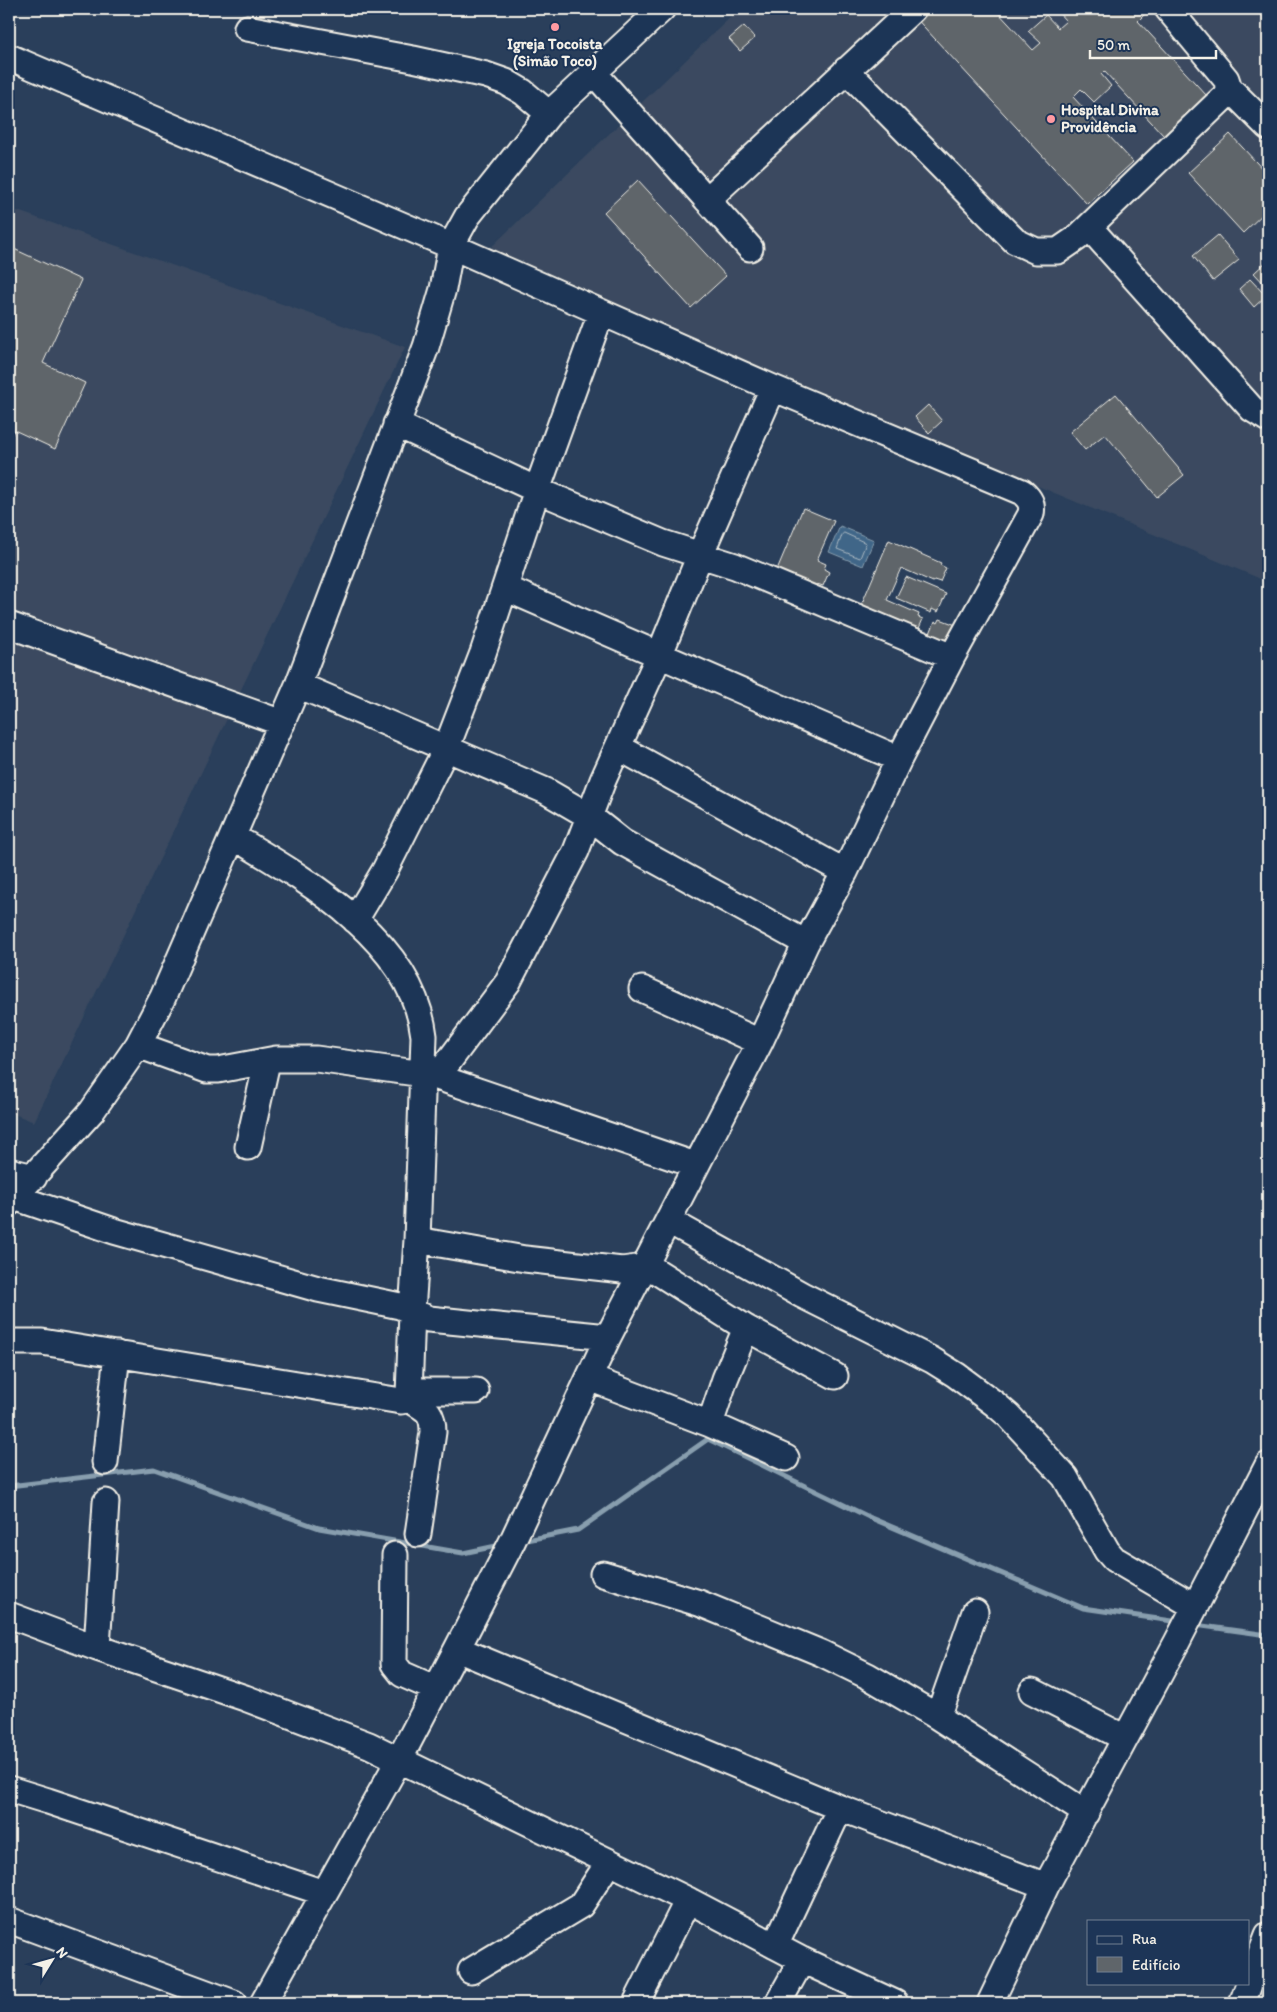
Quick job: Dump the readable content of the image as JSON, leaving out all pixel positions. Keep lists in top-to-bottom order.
{
  "places": ["Igreja Tocoista (Simão Toco)", "Hospital Divina Providência"],
  "legend": ["Rua", "Edifício"],
  "scale_bar": "50 m",
  "north": "top right"
}
